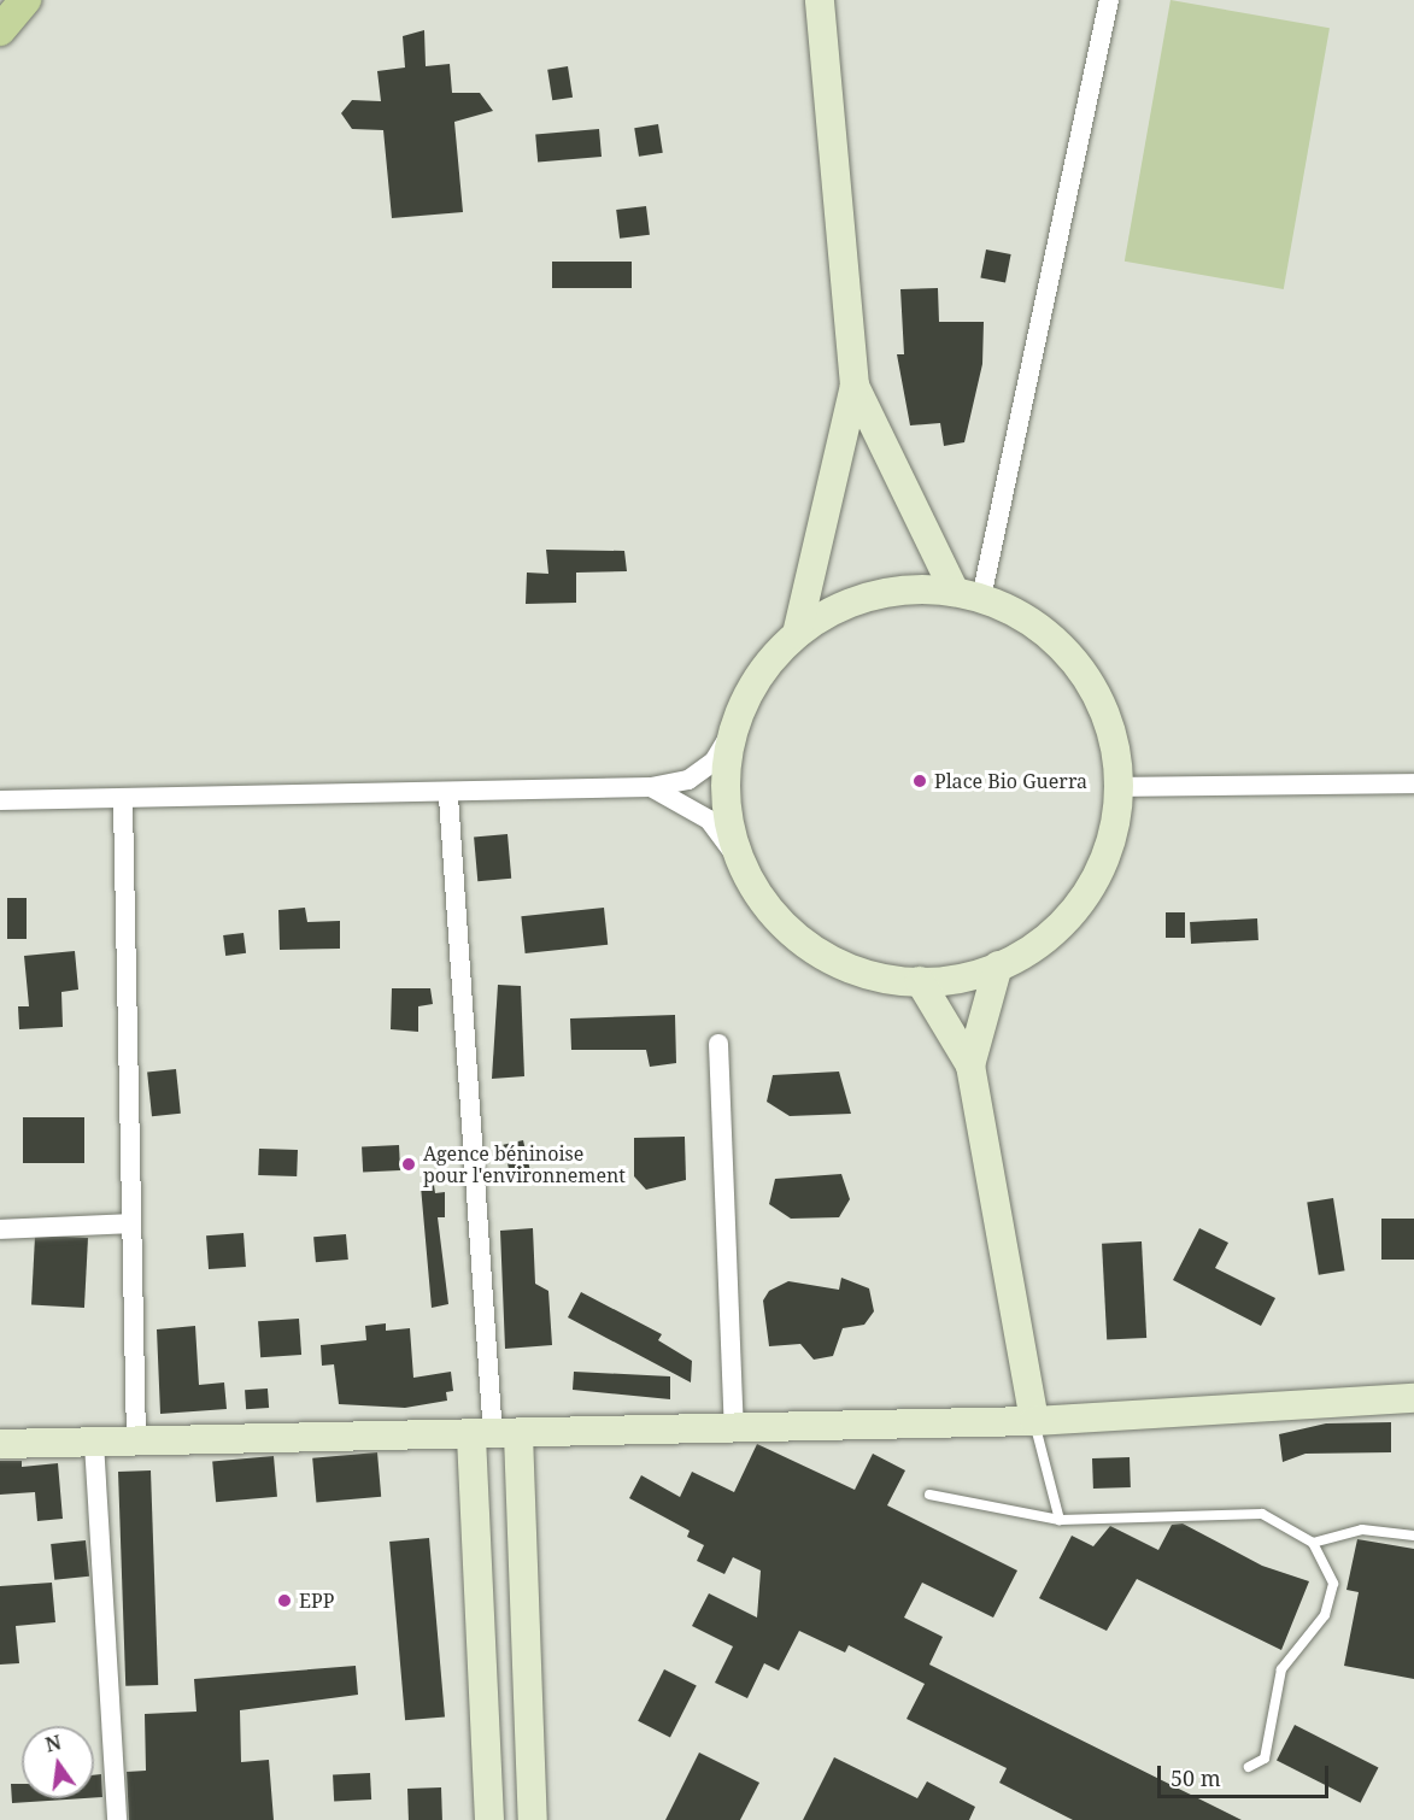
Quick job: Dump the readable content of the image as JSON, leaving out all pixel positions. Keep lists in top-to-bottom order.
{
  "places": ["Place Bio Guerra", "Agence béninoise pour l'environnement", "EPP"],
  "scale_bar": "50 m",
  "north": "top"
}
